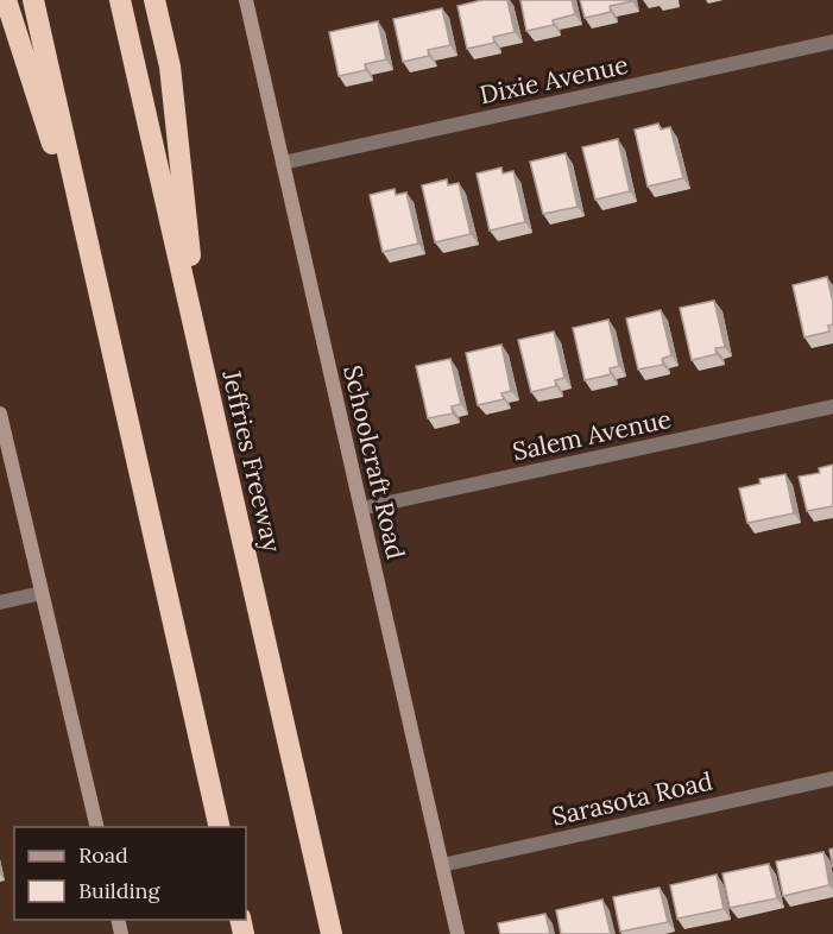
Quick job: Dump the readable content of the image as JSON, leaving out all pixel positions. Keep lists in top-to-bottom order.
{
  "streets": {
    "highway": ["Jeffries Freeway"],
    "main road": ["Schoolcraft Road"],
    "street": ["Dixie Avenue", "Salem Avenue", "Sarasota Road"]
  },
  "crossings": [
    ["Dixie Avenue", "Schoolcraft Road"],
    ["Salem Avenue", "Schoolcraft Road"],
    ["Schoolcraft Road", "Sarasota Road"]
  ],
  "legend": ["Road", "Building"]
}
